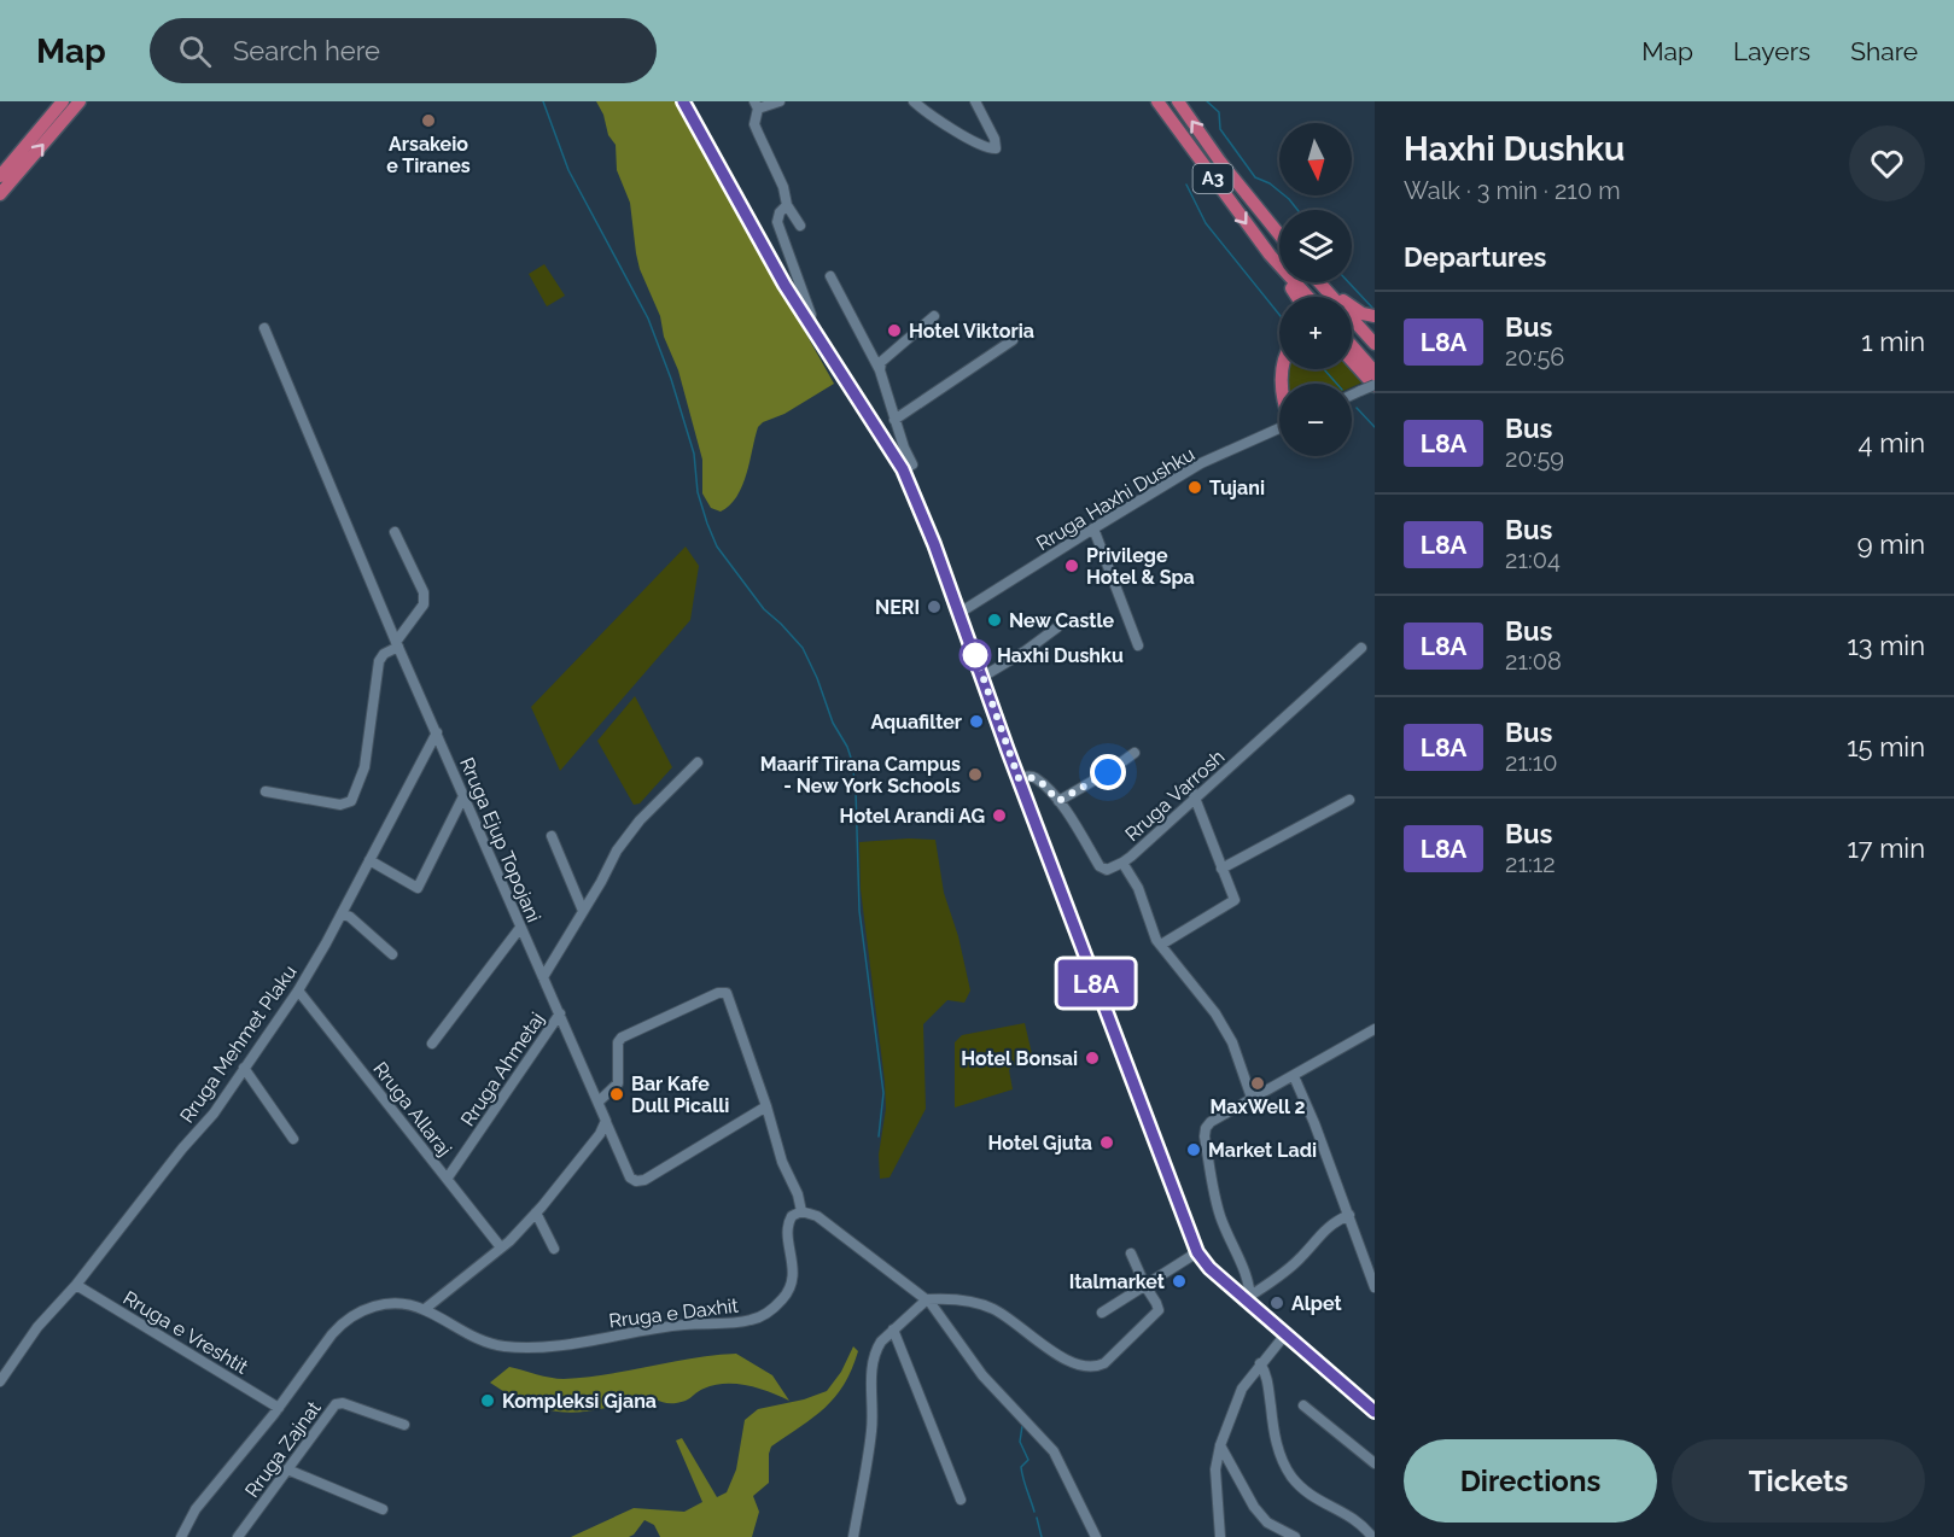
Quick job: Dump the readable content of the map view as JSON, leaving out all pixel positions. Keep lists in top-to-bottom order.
{
  "streets": {
    "highway": ["A3"],
    "street": [
      "Rruga Haxhi Dushku",
      "Rruga Varrosh",
      "Rruga Ejup Topojani",
      "Rruga Mehmet Plaku",
      "Rruga Ahmetaj",
      "Rruga Allaraj",
      "Rruga e Daxhit",
      "Rruga e Vreshtit",
      "Rruga Zajnat"
    ]
  },
  "crossings": [
    ["Rruga Ejup Topojani", "Rruga Mehmet Plaku"],
    ["Rruga Ejup Topojani", "Rruga Ahmetaj"],
    ["Rruga Mehmet Plaku", "Rruga Allaraj"],
    ["Rruga Mehmet Plaku", "Rruga e Vreshtit"],
    ["Rruga Ahmetaj", "Rruga Allaraj"],
    ["Rruga e Daxhit", "Rruga e Vreshtit"]
  ],
  "places": [
    "Arsakeio e Tiranes",
    "Hotel Viktoria",
    "Tujani",
    "Privilege Hotel & Spa",
    "NERI",
    "New Castle",
    "Haxhi Dushku",
    "Aquafilter",
    "Maarif Tirana Campus - New York Schools",
    "Hotel Arandi AG",
    "Hotel Bonsai",
    "MaxWell 2",
    "Bar Kafe Dull Picalli",
    "Hotel Gjuta",
    "Market Ladi",
    "Italmarket",
    "Alpet",
    "Kompleksi Gjana"
  ],
  "lines": ["bus line L8A"],
  "north": "bottom",
  "page": {
    "header": "Map",
    "search": "Search here",
    "nav": ["Map", "Layers", "Share"],
    "on_map": "L8A",
    "heading": [
      ["Haxhi Dushku", "Walk · 3 min · 210 m"],
      "Departures"
    ],
    "map_buttons": ["+", "−"],
    "list": [
      {
        "mark": "L8A",
        "name": "Bus",
        "note": "20:56",
        "value": "1 min"
      },
      {
        "mark": "L8A",
        "name": "Bus",
        "note": "20:59",
        "value": "4 min"
      },
      {
        "mark": "L8A",
        "name": "Bus",
        "note": "21:04",
        "value": "9 min"
      },
      {
        "mark": "L8A",
        "name": "Bus",
        "note": "21:08",
        "value": "13 min"
      },
      {
        "mark": "L8A",
        "name": "Bus",
        "note": "21:10",
        "value": "15 min"
      },
      {
        "mark": "L8A",
        "name": "Bus",
        "note": "21:12",
        "value": "17 min"
      }
    ],
    "buttons": ["Directions", "Tickets"]
  }
}
